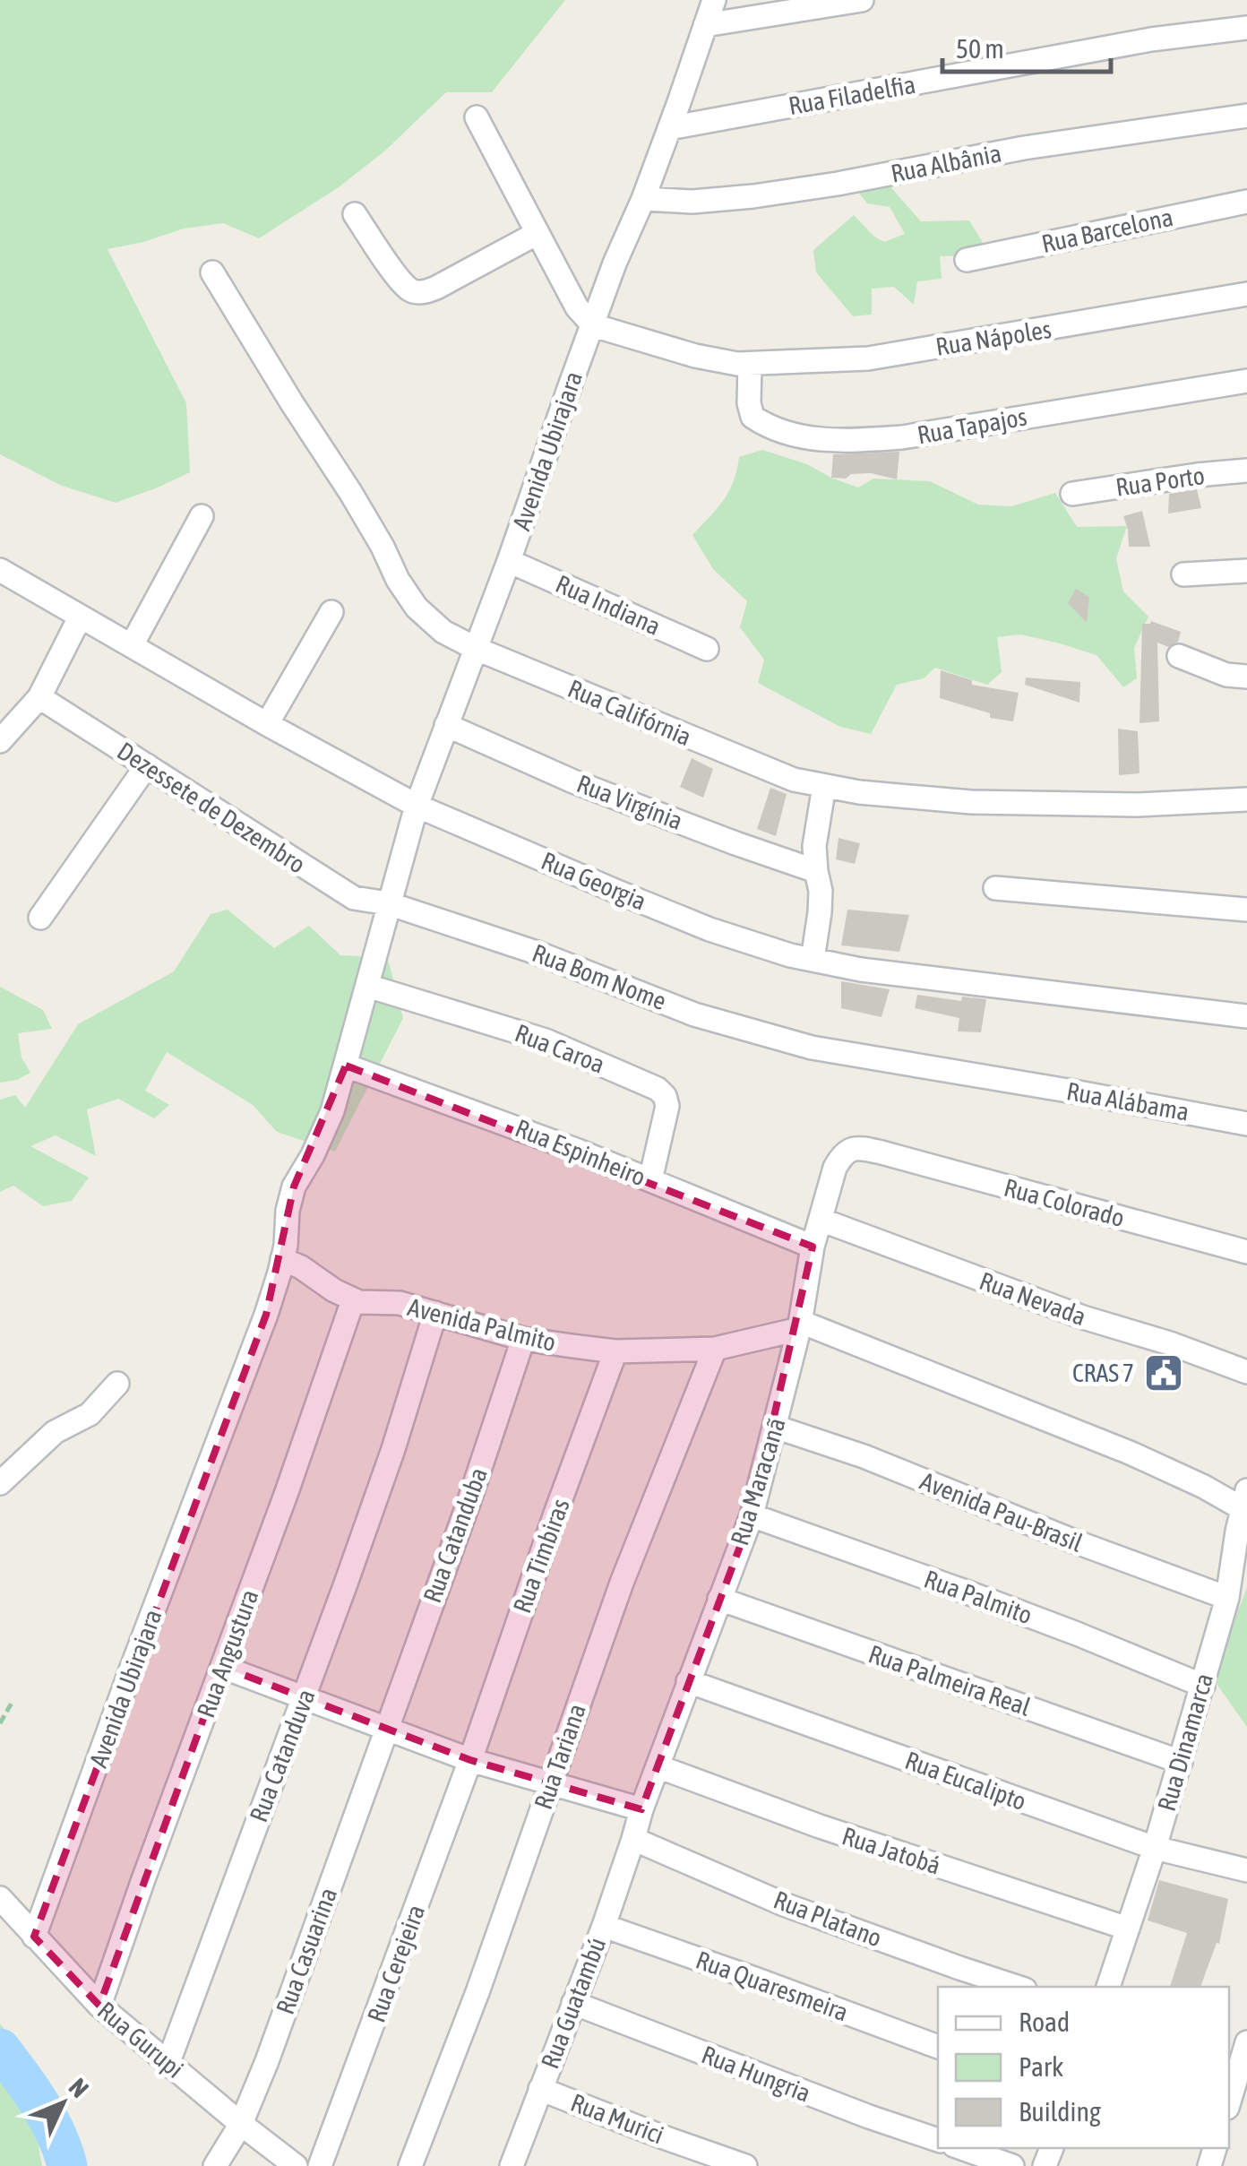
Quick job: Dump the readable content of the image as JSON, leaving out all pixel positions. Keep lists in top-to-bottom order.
{
  "streets": {
    "street": [
      "Rua Filadelfia",
      "Rua Albânia",
      "Rua Barcelona",
      "Rua Nápoles",
      "Rua Tapajos",
      "Avenida Ubirajara",
      "Rua Porto",
      "Rua Indiana",
      "Rua Califórnia",
      "Rua Virgínia",
      "Dezessete de Dezembro",
      "Rua Georgia",
      "Rua Bom Nome",
      "Rua Caroa",
      "Rua Alábama",
      "Rua Espinheiro",
      "Rua Colorado",
      "Rua Nevada",
      "Avenida Palmito",
      "Rua Maracanã",
      "Avenida Pau-Brasil",
      "Rua Catanduba",
      "Rua Timbiras",
      "Rua Palmito",
      "Rua Angustura",
      "Rua Palmeira Real",
      "Rua Dinamarca",
      "Rua Catanduva",
      "Rua Tariana",
      "Rua Eucalipto",
      "Rua Jatobá",
      "Rua Platano",
      "Rua Casuarina",
      "Rua Cerejeira",
      "Rua Quaresmeira",
      "Rua Guatambú",
      "Rua Gurupi",
      "Rua Hungria",
      "Rua Murici"
    ]
  },
  "crossings": [
    ["Rua Filadelfia", "Avenida Ubirajara"],
    ["Rua Albânia", "Avenida Ubirajara"],
    ["Rua Nápoles", "Rua Tapajos"],
    ["Rua Nápoles", "Avenida Ubirajara"],
    ["Avenida Ubirajara", "Rua Indiana"],
    ["Avenida Ubirajara", "Rua Califórnia"],
    ["Avenida Ubirajara", "Rua Virgínia"],
    ["Avenida Ubirajara", "Dezessete de Dezembro"],
    ["Avenida Ubirajara", "Rua Georgia"],
    ["Avenida Ubirajara", "Rua Bom Nome"],
    ["Avenida Ubirajara", "Rua Caroa"],
    ["Avenida Ubirajara", "Rua Espinheiro"],
    ["Avenida Ubirajara", "Avenida Palmito"],
    ["Avenida Ubirajara", "Rua Gurupi"],
    ["Dezessete de Dezembro", "Rua Bom Nome"],
    ["Rua Bom Nome", "Rua Alábama"],
    ["Rua Caroa", "Rua Espinheiro"],
    ["Rua Espinheiro", "Rua Maracanã"],
    ["Rua Colorado", "Rua Maracanã"],
    ["Rua Nevada", "Rua Maracanã"],
    ["Avenida Palmito", "Rua Maracanã"],
    ["Avenida Palmito", "Rua Catanduba"],
    ["Avenida Palmito", "Rua Timbiras"],
    ["Avenida Palmito", "Rua Angustura"],
    ["Avenida Palmito", "Rua Catanduva"],
    ["Avenida Palmito", "Rua Tariana"],
    ["Rua Maracanã", "Avenida Pau-Brasil"],
    ["Rua Maracanã", "Rua Palmito"],
    ["Rua Maracanã", "Rua Palmeira Real"],
    ["Rua Maracanã", "Rua Eucalipto"],
    ["Rua Maracanã", "Rua Jatobá"],
    ["Rua Maracanã", "Rua Platano"],
    ["Rua Maracanã", "Rua Guatambú"],
    ["Avenida Pau-Brasil", "Rua Dinamarca"],
    ["Rua Catanduba", "Rua Casuarina"],
    ["Rua Timbiras", "Rua Cerejeira"],
    ["Rua Palmito", "Rua Dinamarca"],
    ["Rua Angustura", "Rua Gurupi"],
    ["Rua Palmeira Real", "Rua Dinamarca"],
    ["Rua Dinamarca", "Rua Eucalipto"],
    ["Rua Dinamarca", "Rua Jatobá"],
    ["Rua Catanduva", "Rua Gurupi"],
    ["Rua Platano", "Rua Guatambú"],
    ["Rua Casuarina", "Rua Gurupi"],
    ["Rua Quaresmeira", "Rua Guatambú"],
    ["Rua Guatambú", "Rua Hungria"],
    ["Rua Guatambú", "Rua Murici"]
  ],
  "places": {
    "public building": ["CRAS 7"]
  },
  "legend": ["Road", "Park", "Building"],
  "scale_bar": "50 m",
  "north": "top right"
}
